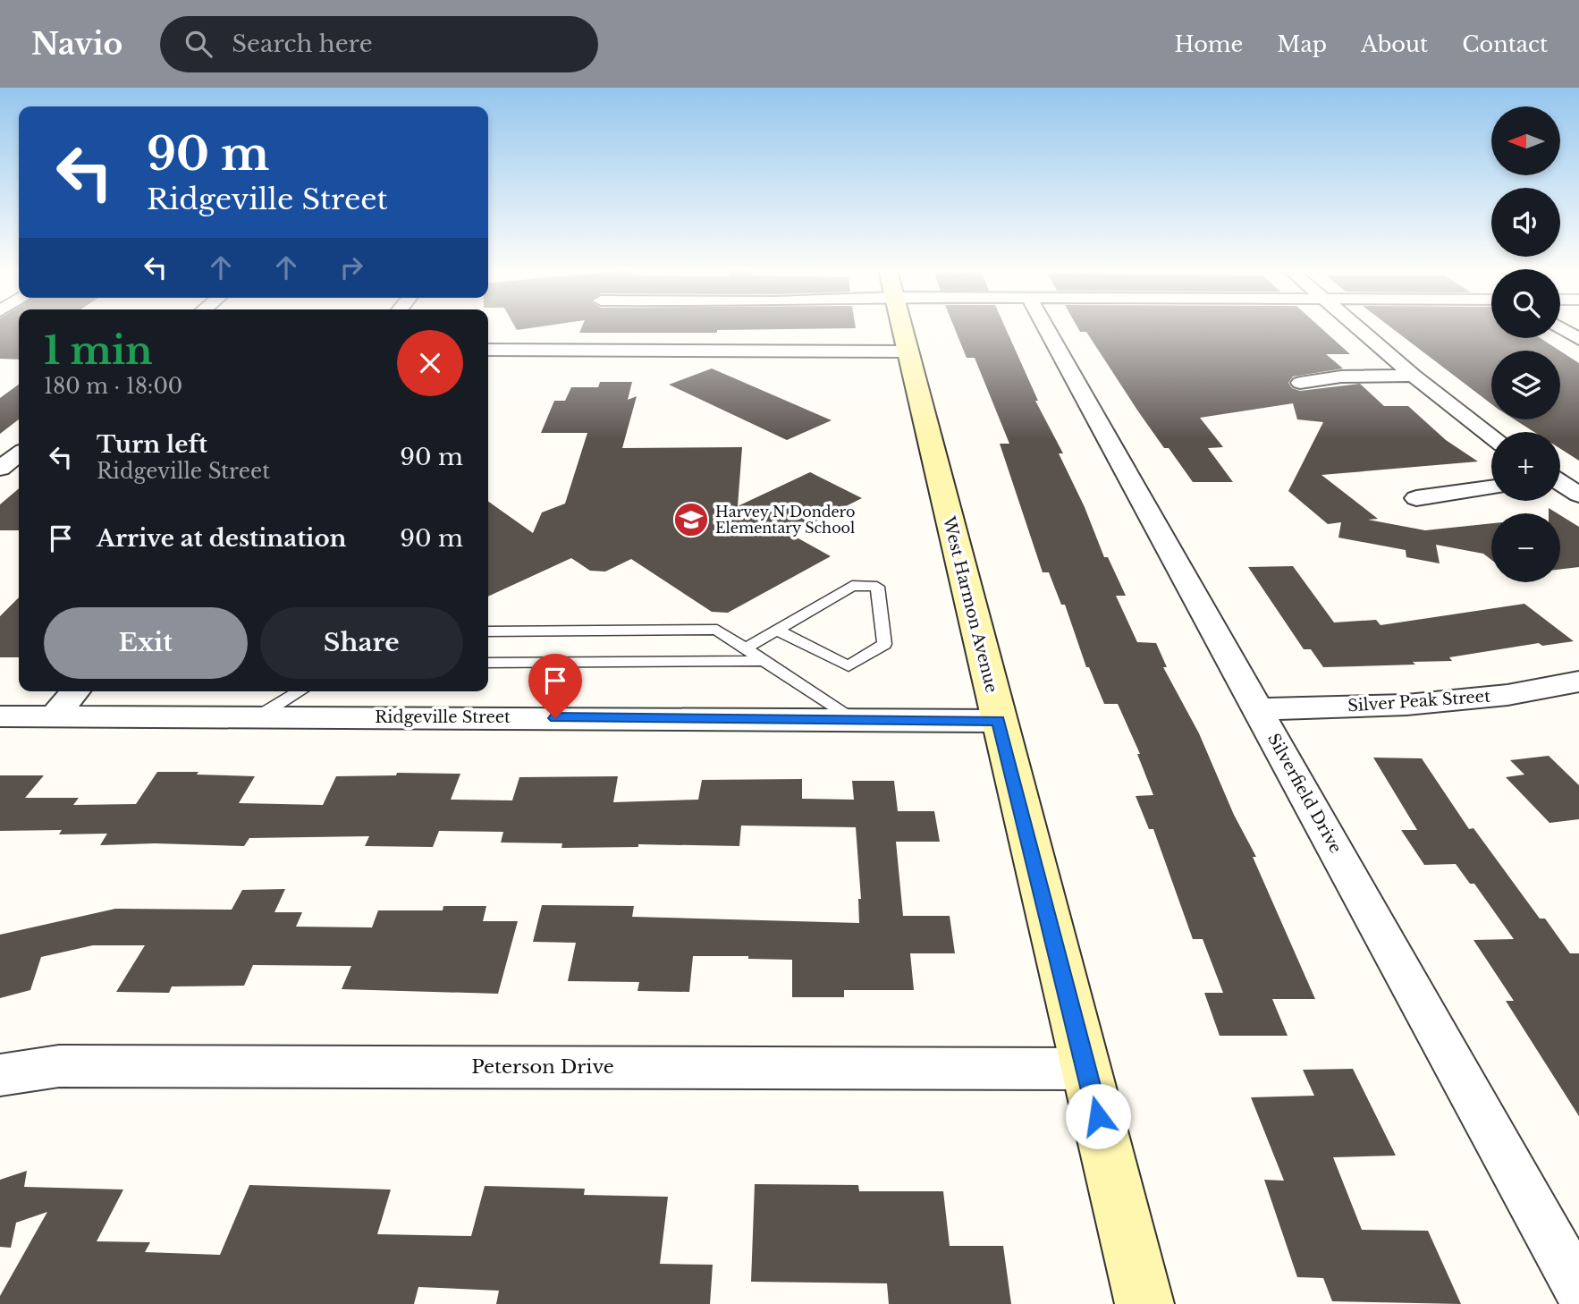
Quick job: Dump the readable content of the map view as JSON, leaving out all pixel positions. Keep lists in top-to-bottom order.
{
  "streets": {
    "main road": ["West Harmon Avenue"],
    "street": [
      "Silver Peak Street",
      "Ridgeville Street",
      "Silverfield Drive",
      "Peterson Drive"
    ]
  },
  "crossings": [
    ["West Harmon Avenue", "Ridgeville Street"],
    ["West Harmon Avenue", "Peterson Drive"],
    ["Silver Peak Street", "Silverfield Drive"]
  ],
  "places": {
    "school or university": ["Harvey N Dondero Elementary School"]
  },
  "north": "left",
  "page": {
    "header": "Navio",
    "search": "Search here",
    "nav": [
      "Home",
      "Map",
      "About",
      "Contact"
    ],
    "map_buttons": ["+", "−"],
    "turn": ["90 m", "Ridgeville Street"],
    "heading": ["1 min", "180 m · 18:00"],
    "list": [
      {
        "name": "Turn left",
        "note": "Ridgeville Street",
        "value": "90 m"
      },
      {
        "name": "Arrive at destination",
        "value": "90 m"
      }
    ],
    "buttons": ["Exit", "Share"]
  }
}
